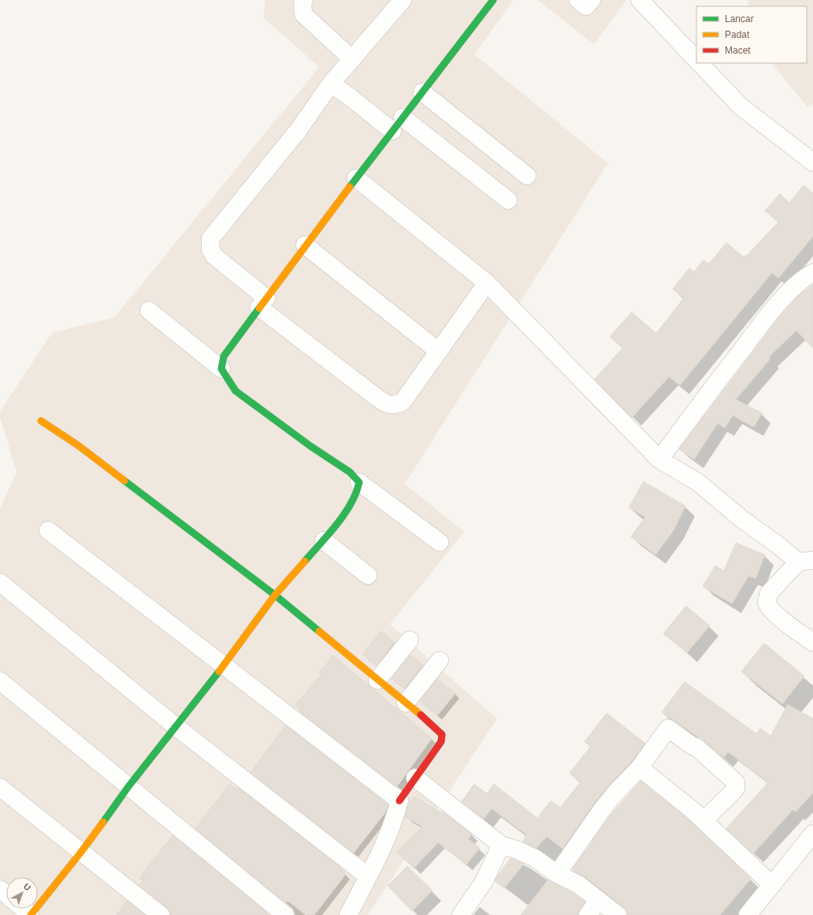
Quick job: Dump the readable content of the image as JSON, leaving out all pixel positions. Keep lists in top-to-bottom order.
{
  "legend": ["Lancar", "Padat", "Macet"],
  "north": "top right"
}
